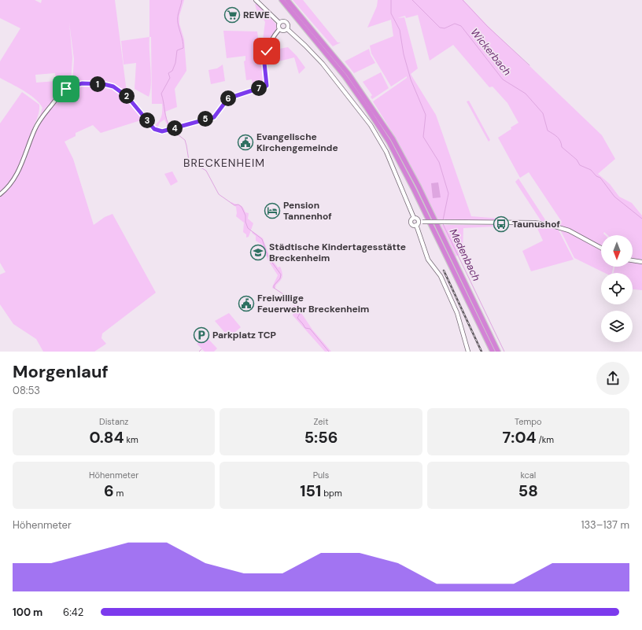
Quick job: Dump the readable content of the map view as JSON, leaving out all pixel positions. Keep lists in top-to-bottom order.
{
  "districts": ["BRECKENHEIM"],
  "water": ["Wickerbach", "Medenbach"],
  "places": {
    "supermarket": ["REWE"],
    "public building": ["Evangelische Kirchengemeinde", "Freiwillige Feuerwehr Breckenheim"],
    "hotel": ["Pension Tannenhof"],
    "bus stop": ["Taunushof"],
    "school or university": ["Städtische Kindertagesstätte Breckenheim"],
    "parking": ["Parkplatz TCP"]
  },
  "north": "bottom",
  "page": {
    "pins": [
      "1",
      "7",
      "2",
      "6",
      "5",
      "3",
      "4"
    ],
    "heading": ["Morgenlauf", "08:53"],
    "stats": [
      ["Distanz", "0.84 km"],
      ["Zeit", "5:56"],
      ["Tempo", "7:04 /km"],
      ["Höhenmeter", "6 m"],
      ["Puls", "151 bpm"],
      ["kcal", "58"]
    ],
    "chart": ["Höhenmeter", "133–137 m"],
    "list": [
      {
        "name": "100 m",
        "note": "6:42"
      }
    ]
  }
}
